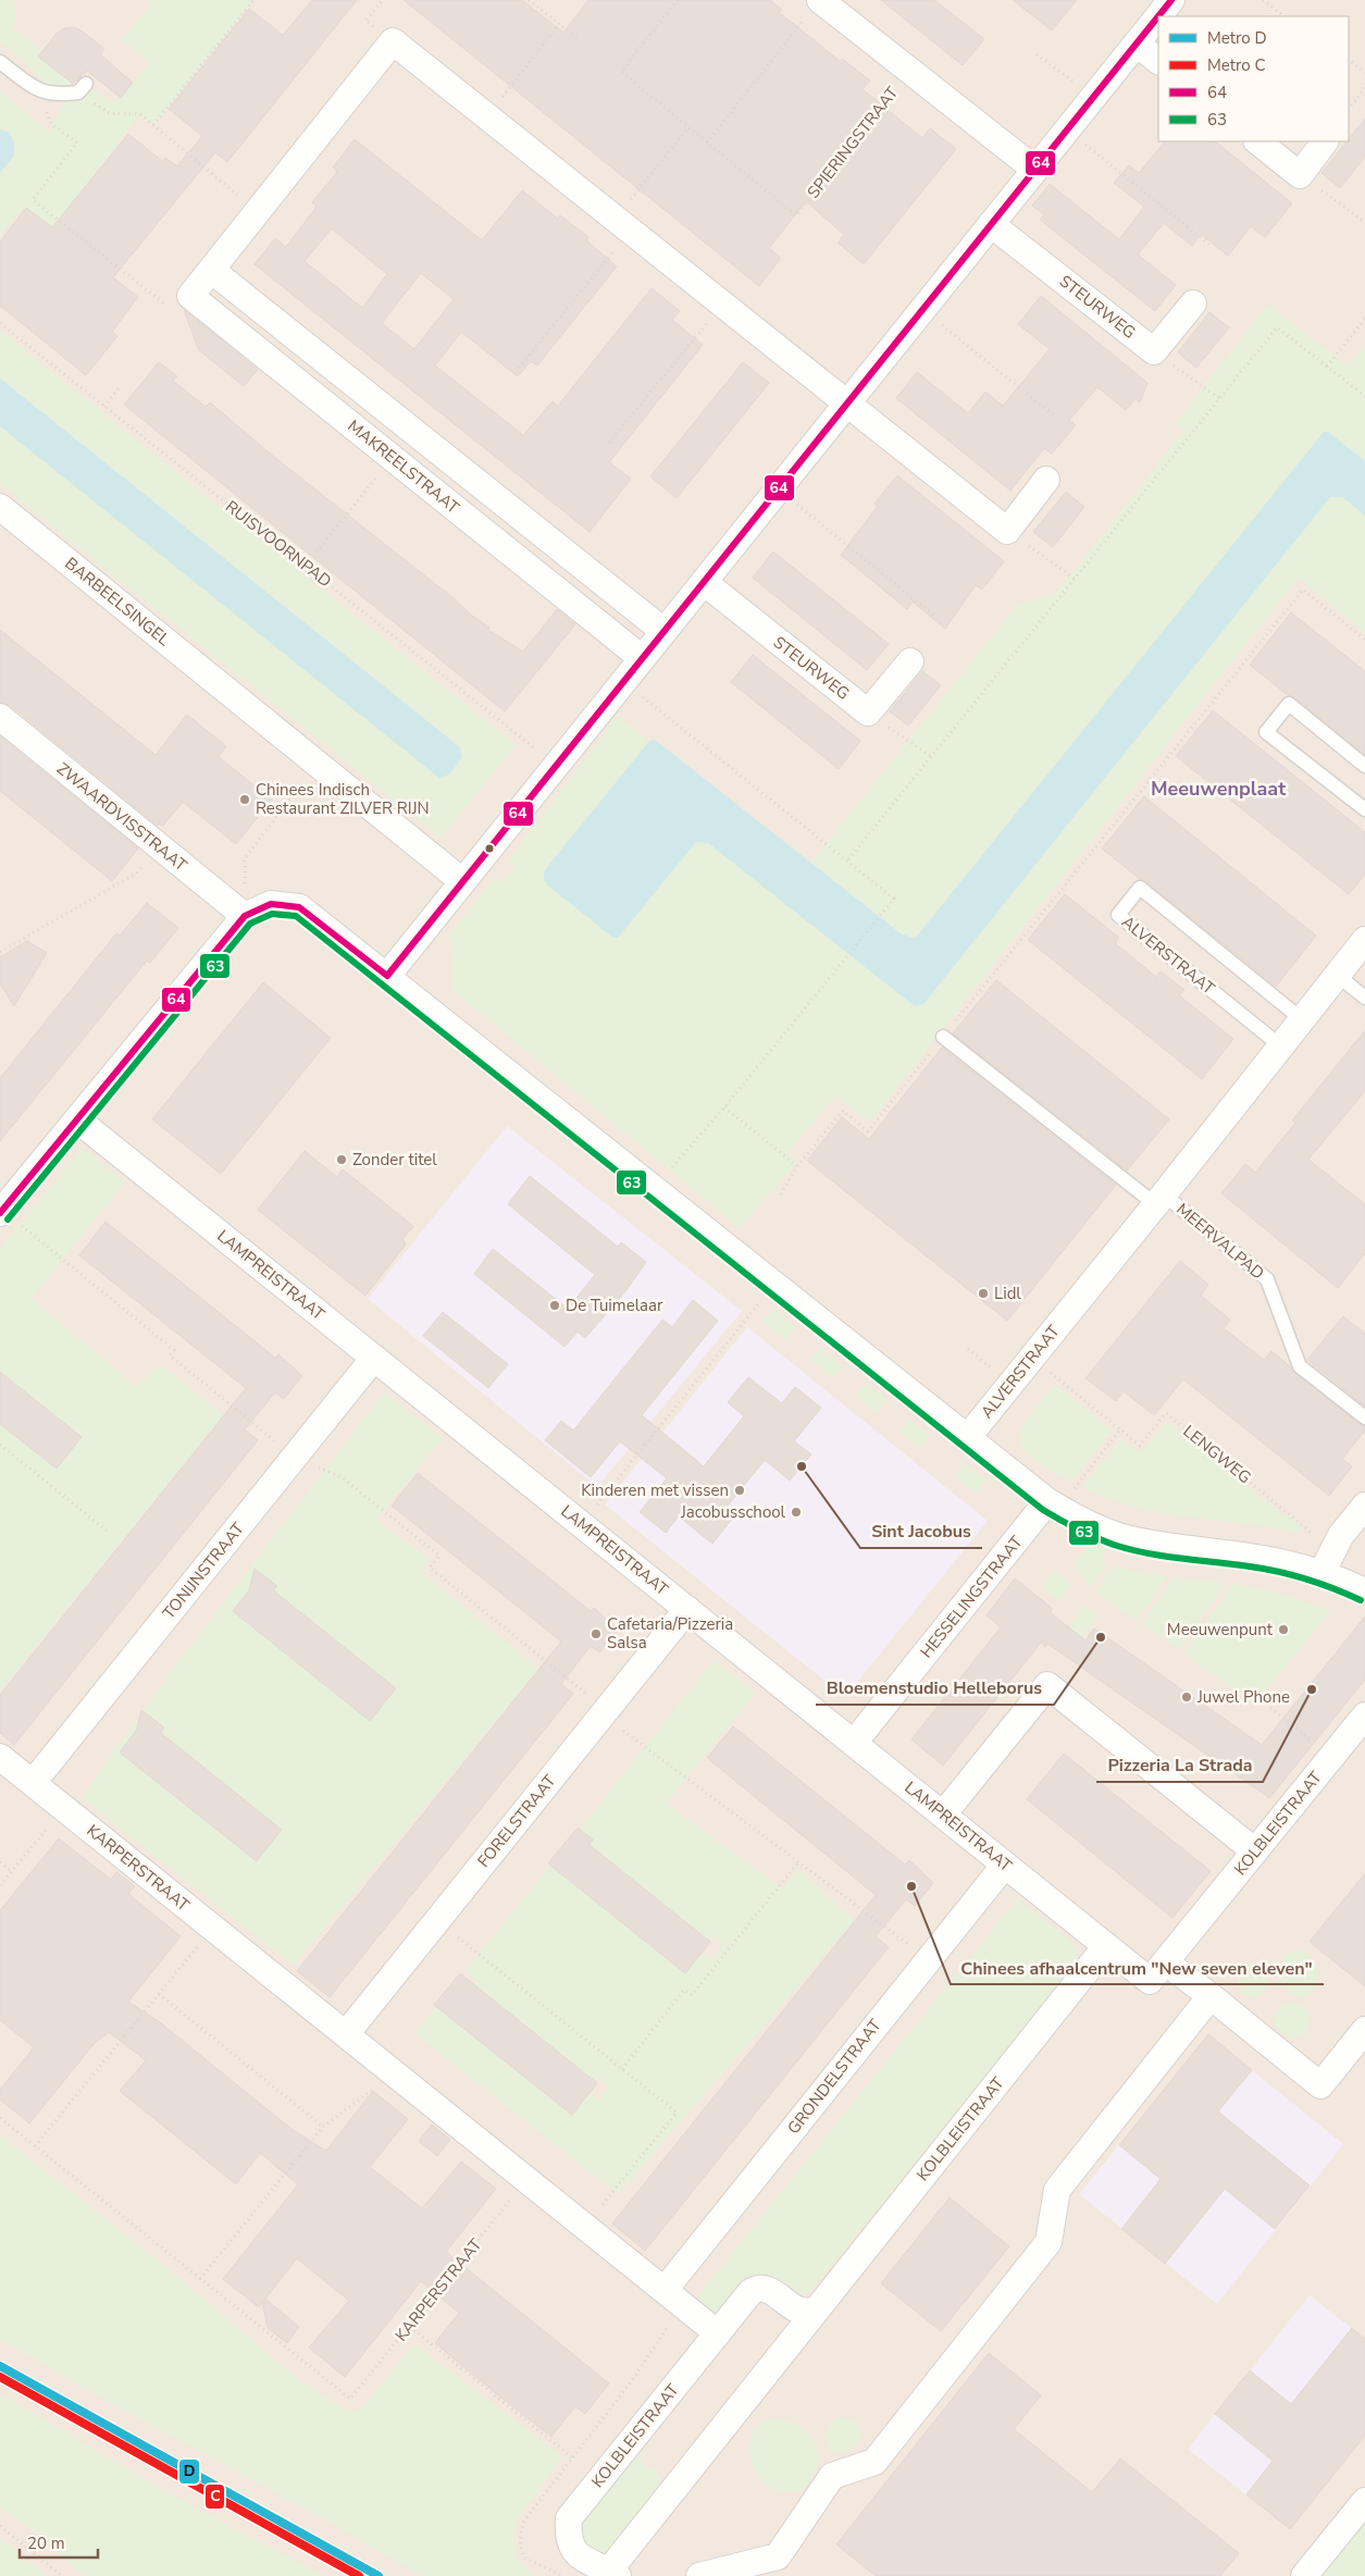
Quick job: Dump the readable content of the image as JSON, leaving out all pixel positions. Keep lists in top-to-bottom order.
{
  "streets": {
    "street": [
      "SPIERINGSTRAAT",
      "STEURWEG",
      "MAKREELSTRAAT",
      "BARBEELSINGEL",
      "ZWAARDVISSTRAAT",
      "ALVERSTRAAT",
      "LAMPREISTRAAT",
      "TONIJNSTRAAT",
      "HESSELINGSTRAAT",
      "FORELSTRAAT",
      "KOLBLEISTRAAT",
      "KARPERSTRAAT",
      "GRONDELSTRAAT"
    ],
    "lane": ["MEERVALPAD"],
    "path": ["RUISVOORNPAD", "LENGWEG"]
  },
  "crossings": [
    ["ALVERSTRAAT", "MEERVALPAD"],
    ["LAMPREISTRAAT", "TONIJNSTRAAT"],
    ["LAMPREISTRAAT", "HESSELINGSTRAAT"],
    ["LAMPREISTRAAT", "FORELSTRAAT"],
    ["LAMPREISTRAAT", "KOLBLEISTRAAT"],
    ["LAMPREISTRAAT", "GRONDELSTRAAT"],
    ["TONIJNSTRAAT", "KARPERSTRAAT"],
    ["FORELSTRAAT", "KARPERSTRAAT"],
    ["KOLBLEISTRAAT", "KARPERSTRAAT"],
    ["KARPERSTRAAT", "GRONDELSTRAAT"]
  ],
  "districts": ["Meeuwenplaat"],
  "places": [
    "Chinees Indisch Restaurant ZILVER RIJN",
    "Zonder titel",
    "Lidl",
    "De Tuimelaar",
    "Sint Jacobus",
    "Kinderen met vissen",
    "Jacobusschool",
    "Meeuwenpunt",
    "Cafetaria/Pizzeria Salsa",
    "Bloemenstudio Helleborus",
    "Pizzeria La Strada",
    "Juwel Phone",
    "Chinees afhaalcentrum \"New seven eleven\""
  ],
  "lines": [
    "transit line 64",
    "transit line 63",
    "metro line D",
    "metro line C"
  ],
  "legend": [
    "Metro D",
    "Metro C",
    "64",
    "63"
  ],
  "scale_bar": "20 m"
}
